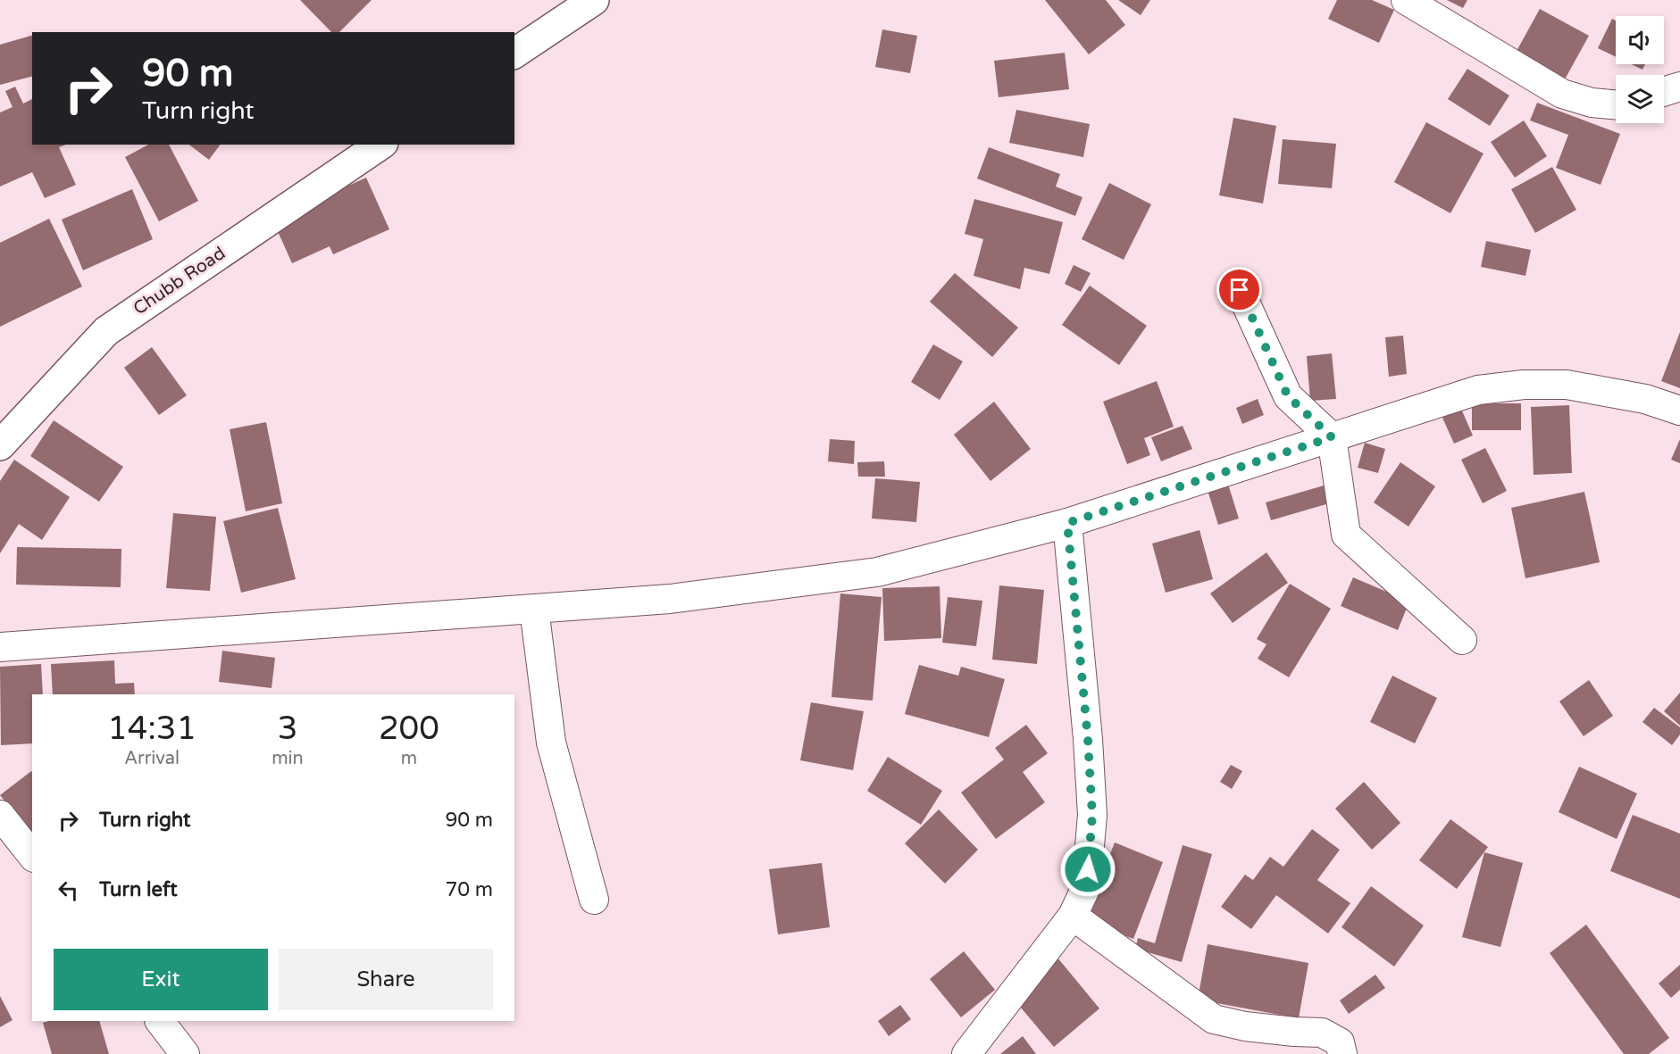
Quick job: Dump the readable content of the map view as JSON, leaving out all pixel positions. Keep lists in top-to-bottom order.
{
  "streets": {
    "street": ["Chubb Road"]
  },
  "page": {
    "turn": ["90 m", "Turn right"],
    "eta": [
      "14:31",
      "Arrival",
      "3",
      "min",
      "200",
      "m"
    ],
    "list": [
      {
        "name": "Turn right",
        "value": "90 m"
      },
      {
        "name": "Turn left",
        "value": "70 m"
      }
    ],
    "buttons": ["Exit", "Share"]
  }
}
